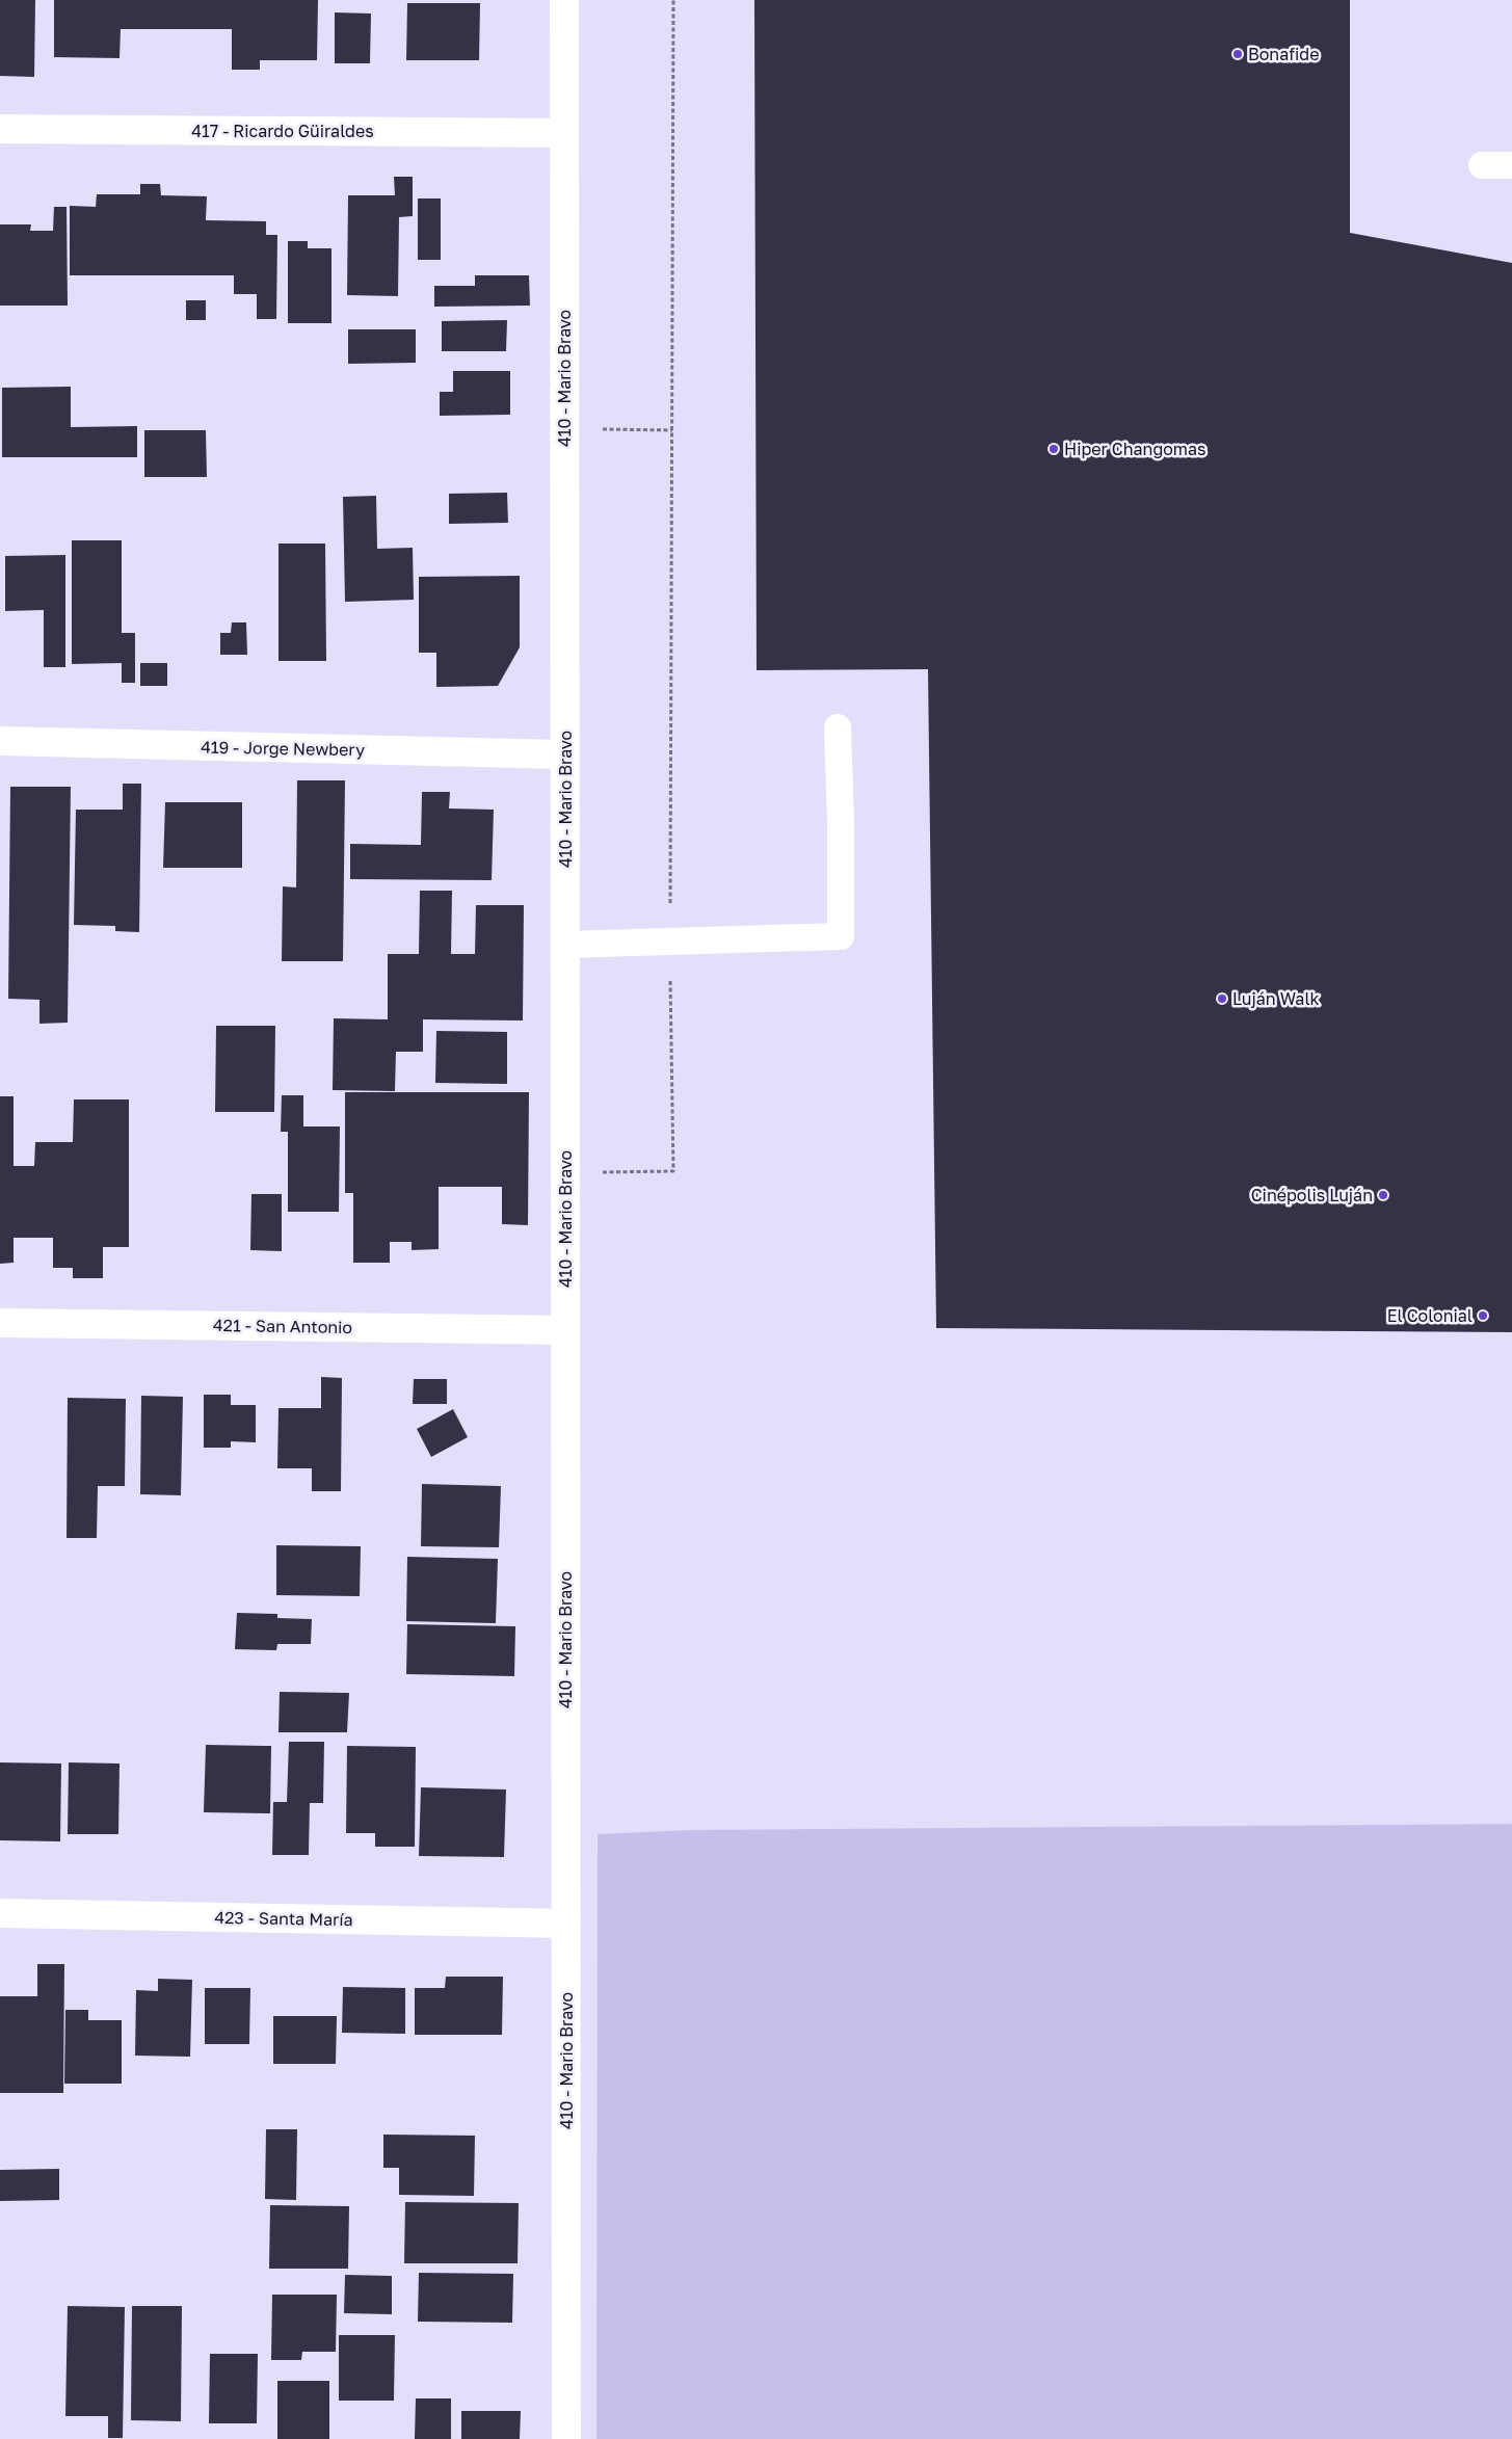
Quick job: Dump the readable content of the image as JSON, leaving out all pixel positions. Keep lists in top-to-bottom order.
{
  "streets": {
    "street": [
      "417 - Ricardo Güiraldes",
      "410 - Mario Bravo",
      "419 - Jorge Newbery",
      "421 - San Antonio",
      "423 - Santa María"
    ]
  },
  "crossings": [
    ["417 - Ricardo Güiraldes", "410 - Mario Bravo"],
    ["410 - Mario Bravo", "419 - Jorge Newbery"],
    ["410 - Mario Bravo", "421 - San Antonio"],
    ["410 - Mario Bravo", "423 - Santa María"]
  ],
  "places": [
    "Bonafide",
    "Hiper Changomas",
    "Luján Walk",
    "Cinépolis Luján",
    "El Colonial"
  ]
}
